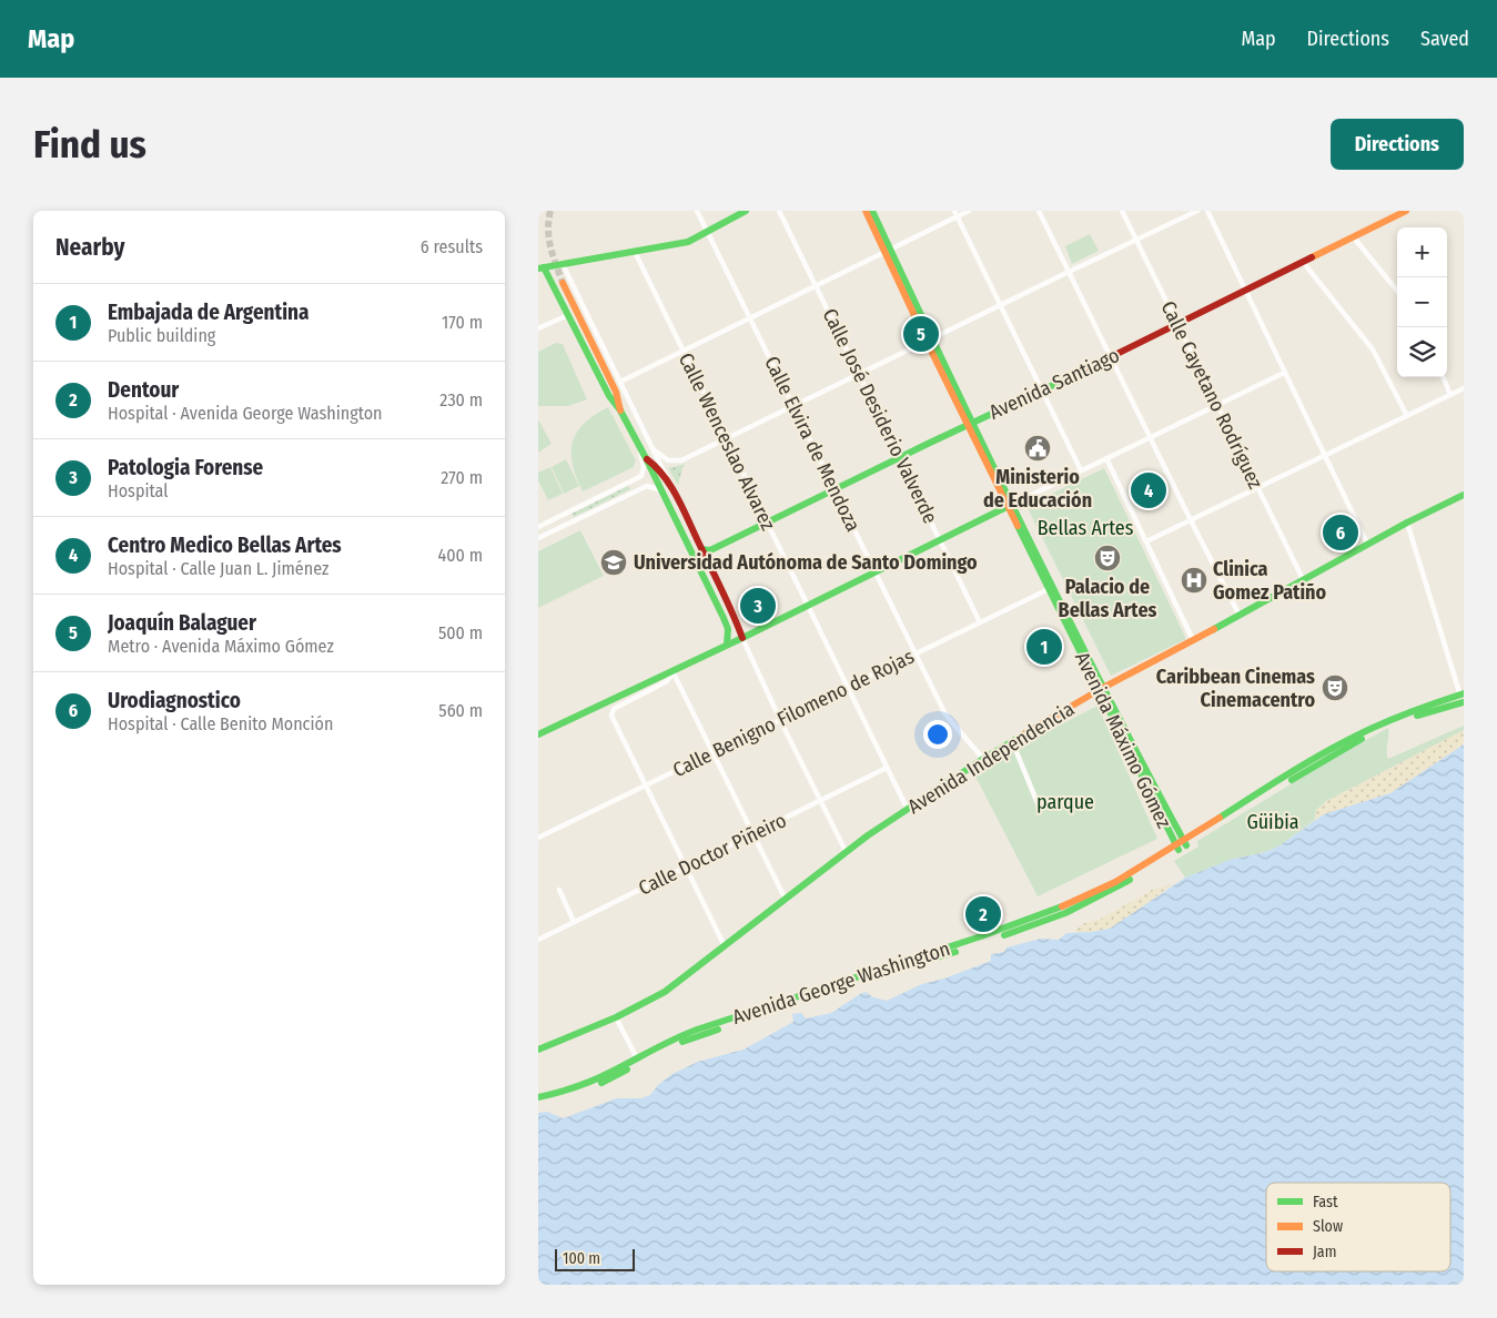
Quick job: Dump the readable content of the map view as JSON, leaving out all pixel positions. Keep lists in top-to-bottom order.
{
  "streets": {
    "main road": [
      "Avenida Santiago",
      "Avenida Máximo Gómez",
      "Avenida Independencia",
      "Avenida George Washington"
    ],
    "street": [
      "Calle Cayetano Rodríguez",
      "Calle José Desiderio Valverde",
      "Calle Wenceslao Alvarez",
      "Calle Elvira de Mendoza",
      "Calle Benigno Filomeno de Rojas",
      "Calle Doctor Piñeiro"
    ]
  },
  "crossings": [
    ["Avenida Santiago", "Calle Cayetano Rodríguez"],
    ["Avenida Santiago", "Calle José Desiderio Valverde"],
    ["Avenida Santiago", "Calle Wenceslao Alvarez"],
    ["Avenida Santiago", "Calle Elvira de Mendoza"],
    ["Avenida Santiago", "Avenida Máximo Gómez"],
    ["Calle Cayetano Rodríguez", "Avenida Independencia"],
    ["Calle José Desiderio Valverde", "Calle Benigno Filomeno de Rojas"],
    ["Calle Wenceslao Alvarez", "Calle Benigno Filomeno de Rojas"],
    ["Calle Wenceslao Alvarez", "Avenida Independencia"],
    ["Calle Wenceslao Alvarez", "Calle Doctor Piñeiro"],
    ["Calle Elvira de Mendoza", "Calle Benigno Filomeno de Rojas"],
    ["Calle Elvira de Mendoza", "Avenida Independencia"],
    ["Calle Benigno Filomeno de Rojas", "Avenida Máximo Gómez"],
    ["Avenida Máximo Gómez", "Avenida Independencia"],
    ["Avenida Máximo Gómez", "Avenida George Washington"]
  ],
  "parks": ["Bellas Artes", "parque", "Güibia"],
  "places": {
    "public building": ["Ministerio de Educación"],
    "theatre": ["Palacio de Bellas Artes", "Caribbean Cinemas Cinemacentro"],
    "school or university": ["Universidad Autónoma de Santo Domingo"],
    "hospital": ["Clinica Gomez Patiño"]
  },
  "legend": ["Fast", "Slow", "Jam"],
  "scale_bar": "100 m",
  "page": {
    "header": "Map",
    "nav": ["Map", "Directions", "Saved"],
    "buttons": "Directions",
    "title": "Find us",
    "heading": ["Nearby", "6 results"],
    "map_buttons": ["+", "−"],
    "list": [
      {
        "mark": "1",
        "name": "Embajada de Argentina",
        "note": "Public building",
        "value": "170 m"
      },
      {
        "mark": "2",
        "name": "Dentour",
        "note": "Hospital · Avenida George Washington",
        "value": "230 m"
      },
      {
        "mark": "3",
        "name": "Patologia Forense",
        "note": "Hospital",
        "value": "270 m"
      },
      {
        "mark": "4",
        "name": "Centro Medico Bellas Artes",
        "note": "Hospital · Calle Juan L. Jiménez",
        "value": "400 m"
      },
      {
        "mark": "5",
        "name": "Joaquín Balaguer",
        "note": "Metro · Avenida Máximo Gómez",
        "value": "500 m"
      },
      {
        "mark": "6",
        "name": "Urodiagnostico",
        "note": "Hospital · Calle Benito Monción",
        "value": "560 m"
      }
    ],
    "pins": [
      "5",
      "4",
      "6",
      "3",
      "1",
      "2"
    ],
    "scale": "100 m"
  }
}
